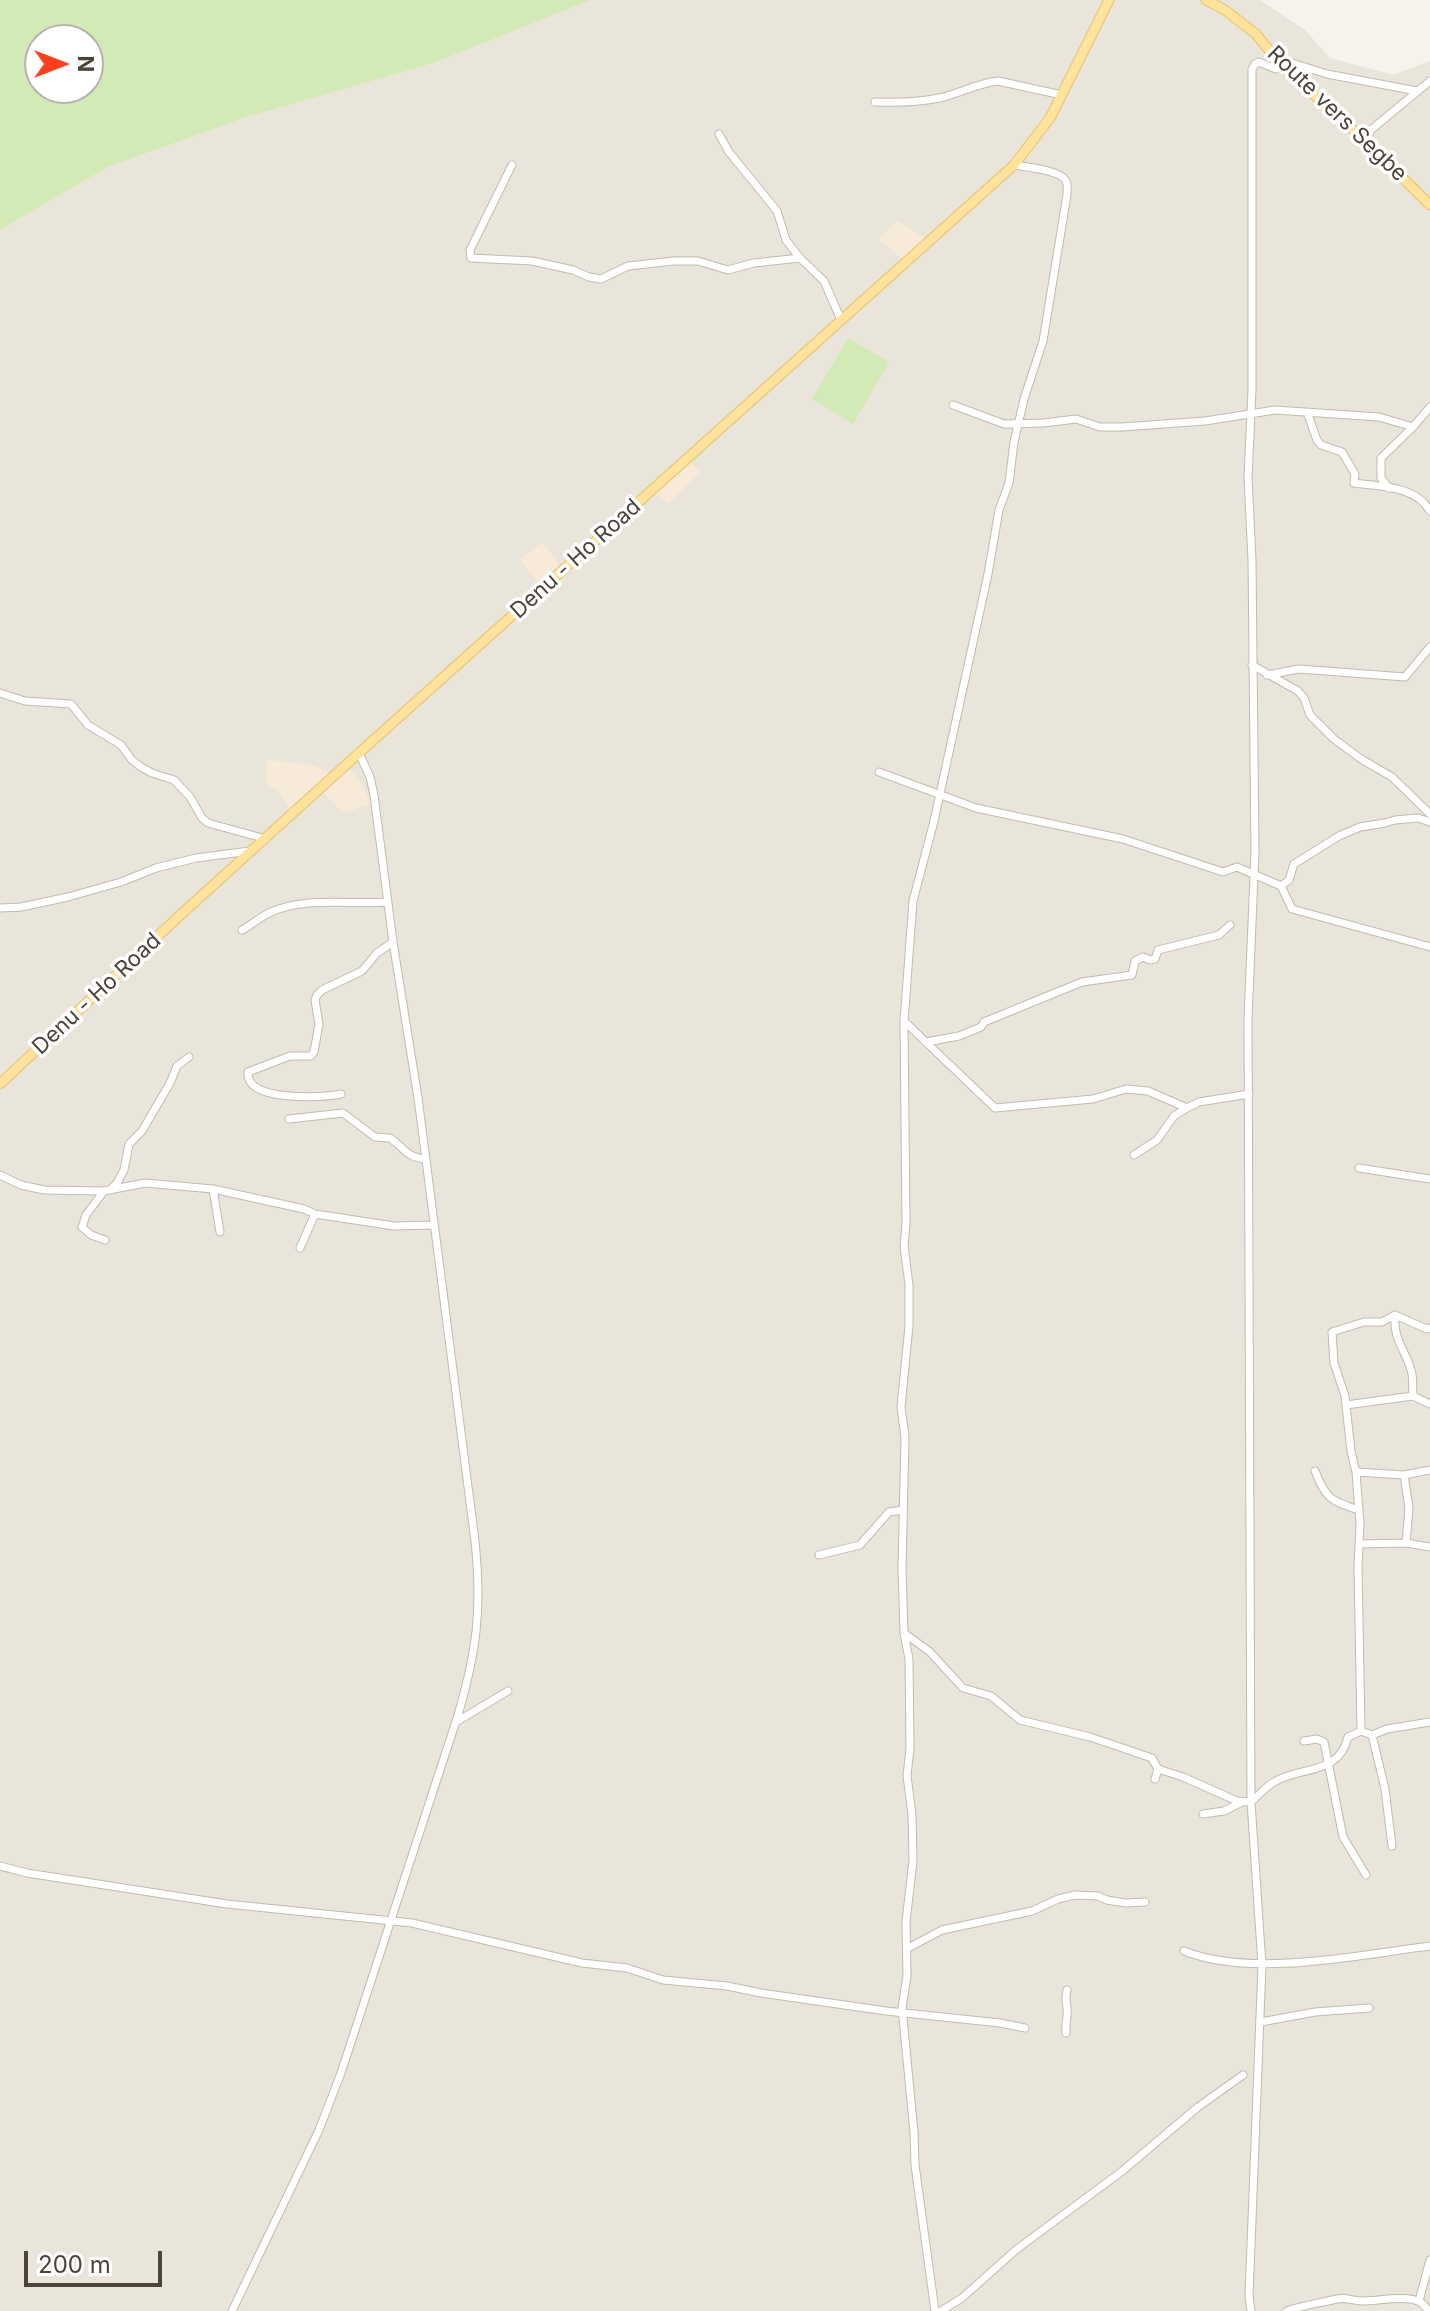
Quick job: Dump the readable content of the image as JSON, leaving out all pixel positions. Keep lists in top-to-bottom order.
{
  "streets": {
    "main road": ["Route vers Segbe", "Denu - Ho Road"]
  },
  "scale_bar": "200 m",
  "north": "right"
}
